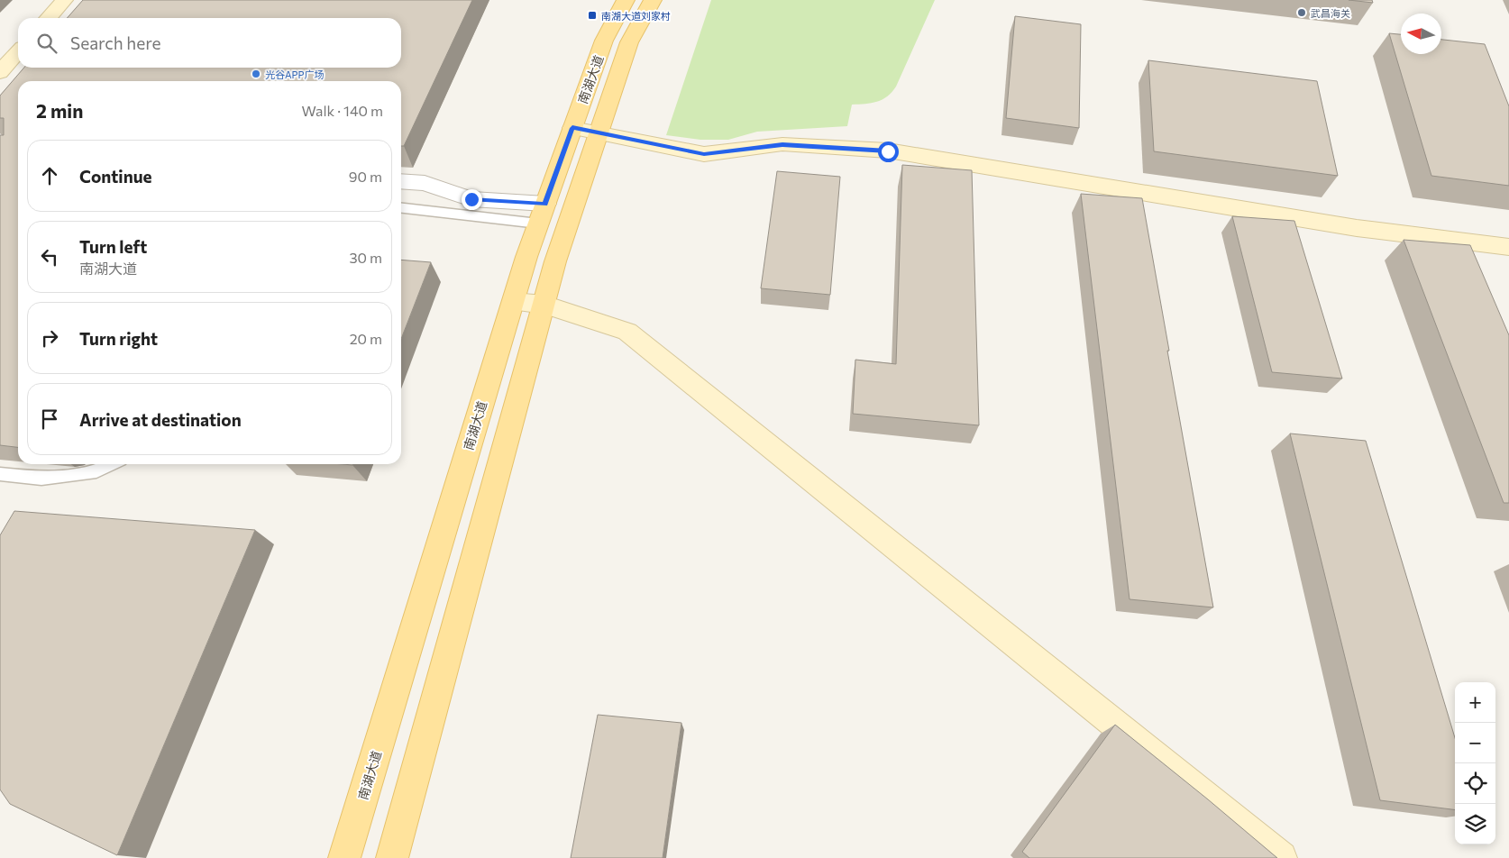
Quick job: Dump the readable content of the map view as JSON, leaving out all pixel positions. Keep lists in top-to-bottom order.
{
  "streets": {
    "main road": ["南湖大道"]
  },
  "places": {
    "other": ["武昌海关", "光谷APP广场"],
    "transit": ["南湖大道刘家村"]
  },
  "north": "left",
  "page": {
    "search": "Search here",
    "heading": ["2 min", "Walk · 140 m"],
    "list": [
      ["Continue", "90 m"],
      ["Turn left", "南湖大道", "30 m"],
      ["Turn right", "20 m"],
      "Arrive at destination"
    ],
    "map_buttons": ["+", "−"]
  }
}
